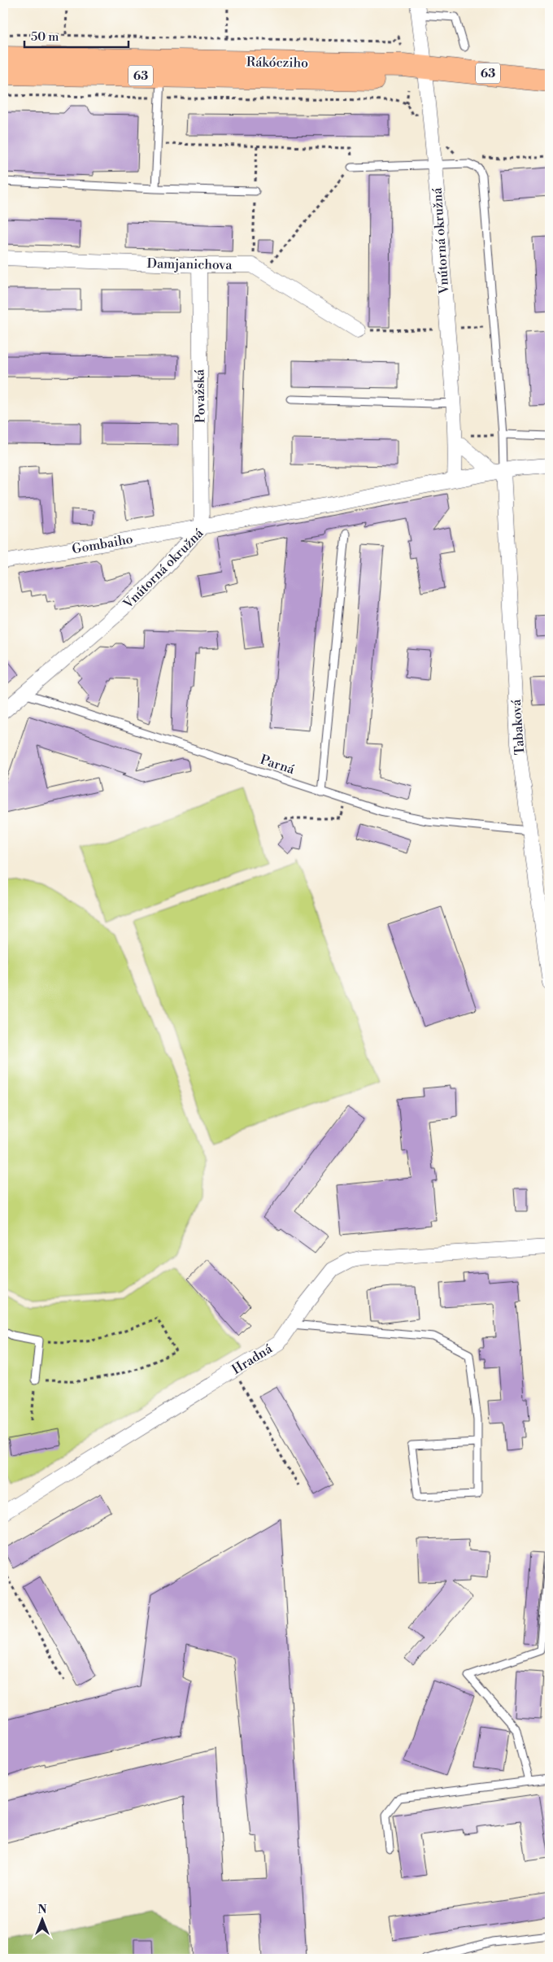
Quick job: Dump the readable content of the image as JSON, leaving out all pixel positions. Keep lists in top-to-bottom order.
{
  "streets": {
    "main road": ["Rákócziho", "63"],
    "street": [
      "Vnútorná okružná",
      "Damjanichova",
      "Považská",
      "Gombaiho",
      "Tabaková",
      "Hradná"
    ],
    "lane": ["Parná"]
  },
  "crossings": [
    ["Rákócziho", "Vnútorná okružná"],
    ["Vnútorná okružná", "Považská"],
    ["Vnútorná okružná", "Gombaiho"],
    ["Vnútorná okružná", "Tabaková"],
    ["Vnútorná okružná", "Parná"],
    ["Damjanichova", "Považská"],
    ["Považská", "Gombaiho"],
    ["Tabaková", "Parná"]
  ],
  "scale_bar": "50 m",
  "north": "top"
}
